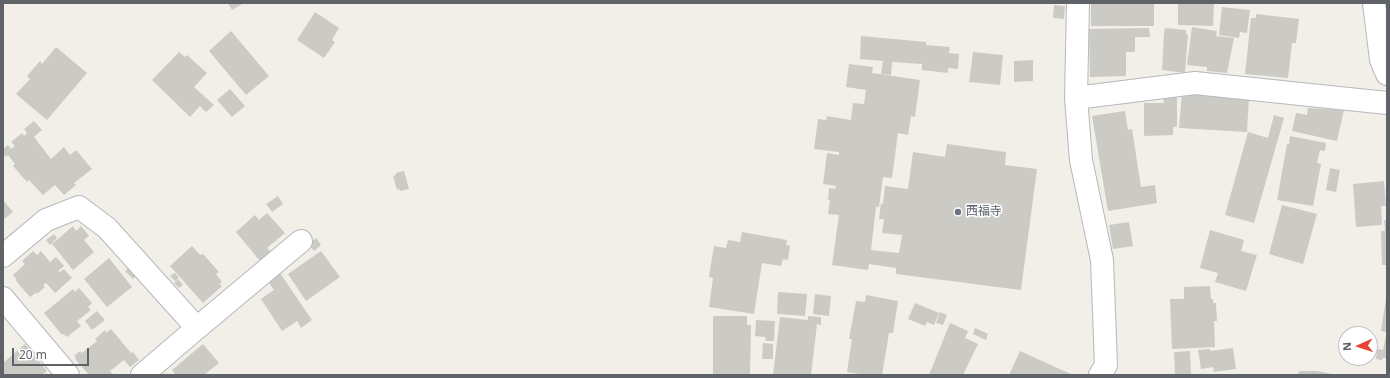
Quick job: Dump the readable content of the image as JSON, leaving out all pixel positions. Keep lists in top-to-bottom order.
{
  "places": ["西福寺"],
  "scale_bar": "20 m",
  "north": "left"
}
